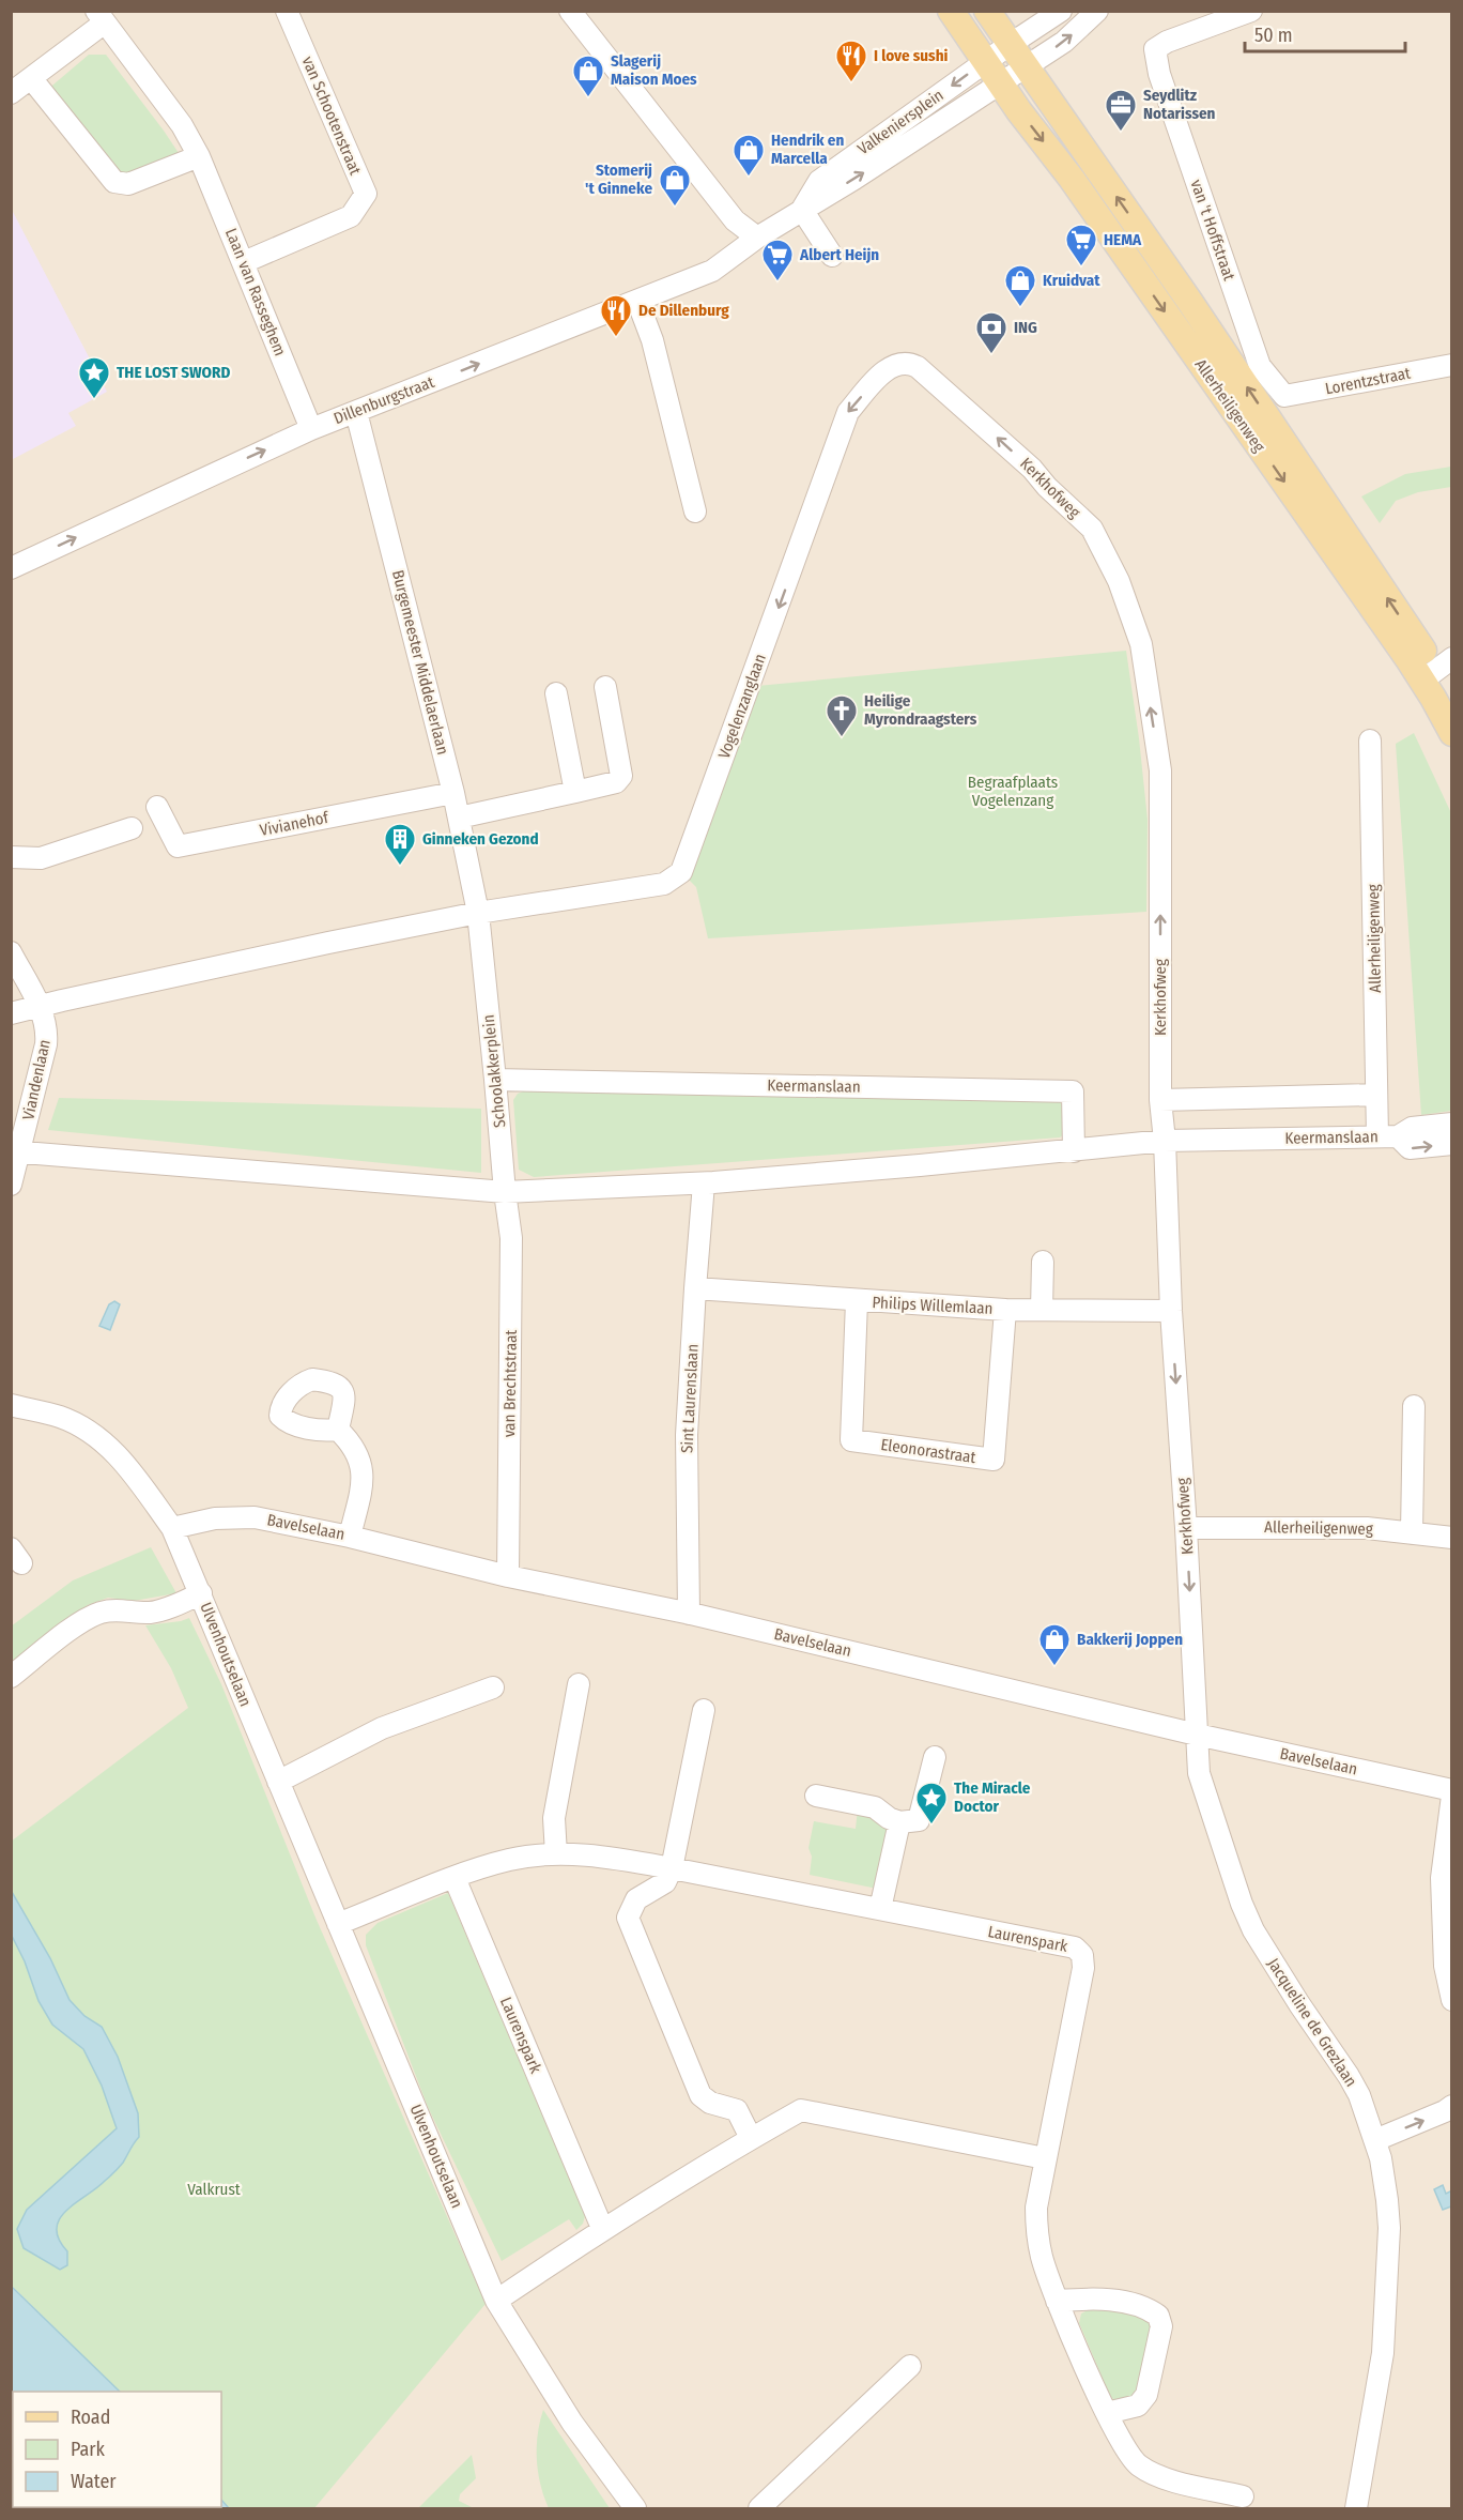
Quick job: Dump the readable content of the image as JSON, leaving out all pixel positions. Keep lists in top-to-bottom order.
{
  "streets": {
    "main road": ["Allerheiligenweg"],
    "street": [
      "van Schootenstraat",
      "Valkeniersplein",
      "van 't Hoffstraat",
      "Laan van Rasseghem",
      "Lorentzstraat",
      "Dillenburgstraat",
      "Kerkhofweg",
      "Burgemeester Middelaerlaan",
      "Vogelenzanglaan",
      "Vivianehof",
      "Schoolakkerplein",
      "Viandenlaan",
      "Keermanslaan",
      "Philips Willemlaan",
      "van Brechtstraat",
      "Sint Laurenslaan",
      "Eleonorastraat",
      "Bavelselaan",
      "Ulvenhoutselaan",
      "Laurenspark",
      "Jacqueline de Grezlaan"
    ]
  },
  "crossings": [
    ["van Schootenstraat", "Laan van Rasseghem"],
    ["Valkeniersplein", "Dillenburgstraat"],
    ["Valkeniersplein", "Allerheiligenweg"],
    ["van 't Hoffstraat", "Lorentzstraat"],
    ["Laan van Rasseghem", "Dillenburgstraat"],
    ["Dillenburgstraat", "Burgemeester Middelaerlaan"],
    ["Allerheiligenweg", "Kerkhofweg"],
    ["Allerheiligenweg", "Keermanslaan"],
    ["Kerkhofweg", "Vogelenzanglaan"],
    ["Kerkhofweg", "Keermanslaan"],
    ["Kerkhofweg", "Philips Willemlaan"],
    ["Kerkhofweg", "Bavelselaan"],
    ["Kerkhofweg", "Jacqueline de Grezlaan"],
    ["Burgemeester Middelaerlaan", "Vogelenzanglaan"],
    ["Burgemeester Middelaerlaan", "Vivianehof"],
    ["Burgemeester Middelaerlaan", "Schoolakkerplein"],
    ["Vogelenzanglaan", "Schoolakkerplein"],
    ["Schoolakkerplein", "Keermanslaan"],
    ["Schoolakkerplein", "van Brechtstraat"],
    ["Keermanslaan", "van Brechtstraat"],
    ["Keermanslaan", "Sint Laurenslaan"],
    ["Philips Willemlaan", "Sint Laurenslaan"],
    ["Philips Willemlaan", "Eleonorastraat"],
    ["van Brechtstraat", "Bavelselaan"],
    ["Sint Laurenslaan", "Bavelselaan"],
    ["Bavelselaan", "Ulvenhoutselaan"],
    ["Bavelselaan", "Jacqueline de Grezlaan"],
    ["Ulvenhoutselaan", "Laurenspark"]
  ],
  "one_way": ["Dillenburgstraat", "Vogelenzanglaan"],
  "parks": ["Begraafplaats Vogelenzang", "Valkrust"],
  "places": {
    "restaurant": ["I love sushi", "De Dillenburg"],
    "shop": [
      "Slagerij Maison Moes",
      "Hendrik en Marcella",
      "Stomerij 't Ginneke",
      "Kruidvat",
      "Bakkerij Joppen"
    ],
    "office": ["Seydlitz Notarissen"],
    "supermarket": ["HEMA", "Albert Heijn"],
    "bank": ["ING"],
    "place": ["THE LOST SWORD", "The Miracle Doctor"],
    "church": ["Heilige Myrondraagsters"],
    "building": ["Ginneken Gezond"]
  },
  "legend": ["Road", "Park", "Water"],
  "scale_bar": "50 m"
}
